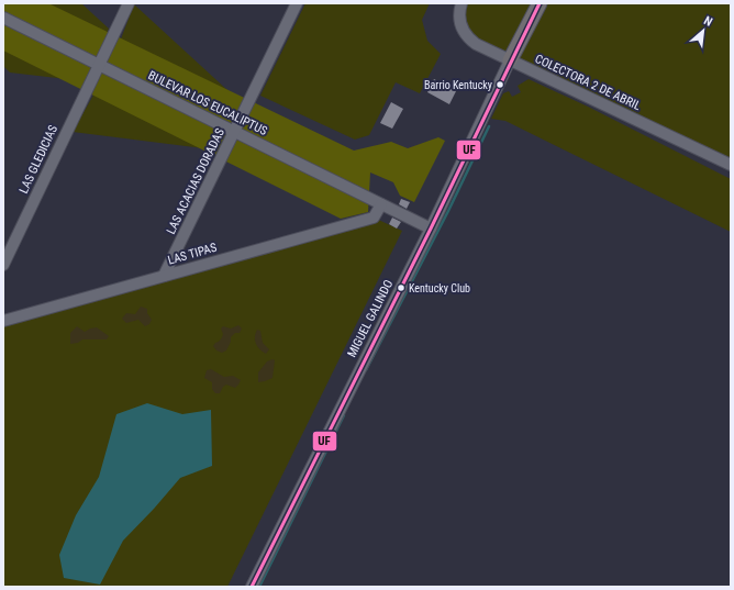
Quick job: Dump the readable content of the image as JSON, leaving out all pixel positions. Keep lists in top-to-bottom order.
{
  "streets": {
    "street": [
      "COLECTORA 2 DE ABRIL",
      "BULEVAR LOS EUCALIPTUS",
      "LAS GLEDICIAS",
      "LAS ACACIAS DORADAS",
      "LAS TIPAS",
      "MIGUEL GALINDO"
    ]
  },
  "crossings": [
    ["COLECTORA 2 DE ABRIL", "MIGUEL GALINDO"],
    ["BULEVAR LOS EUCALIPTUS", "LAS GLEDICIAS"],
    ["BULEVAR LOS EUCALIPTUS", "LAS ACACIAS DORADAS"],
    ["BULEVAR LOS EUCALIPTUS", "LAS TIPAS"],
    ["BULEVAR LOS EUCALIPTUS", "MIGUEL GALINDO"],
    ["LAS ACACIAS DORADAS", "LAS TIPAS"]
  ],
  "places": ["Barrio Kentucky", "Kentucky Club"],
  "lines": ["transit line UF"],
  "north": "top right"
}
